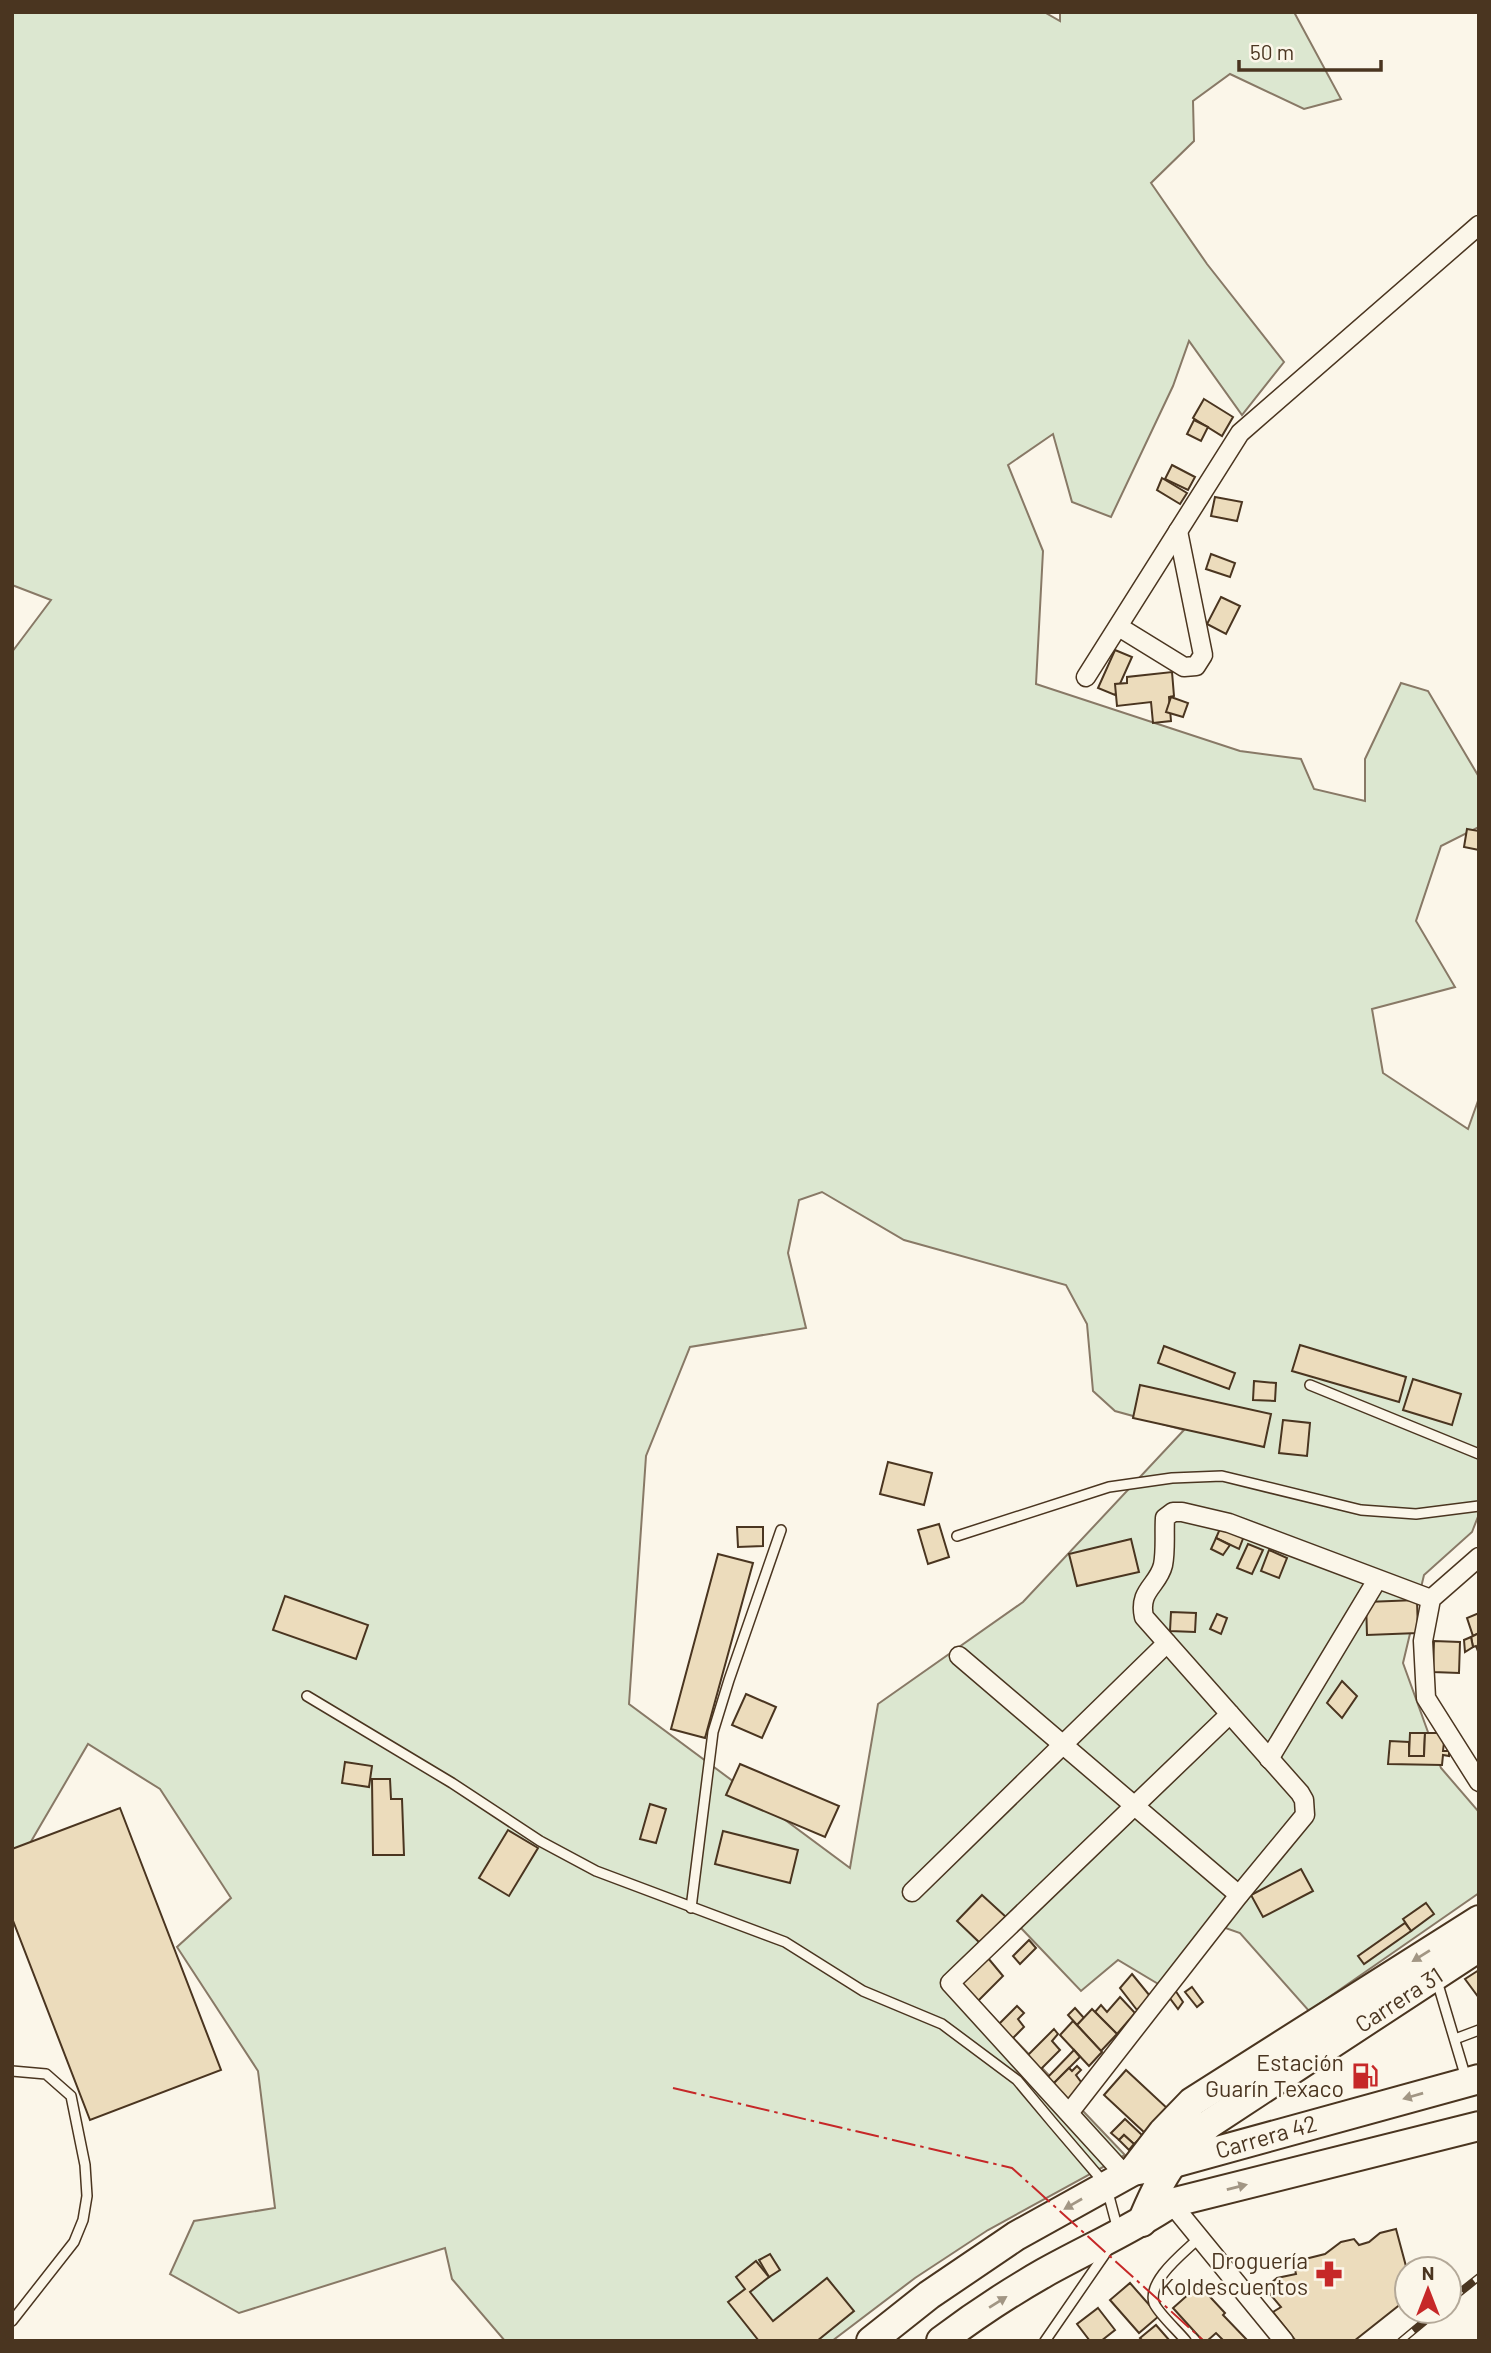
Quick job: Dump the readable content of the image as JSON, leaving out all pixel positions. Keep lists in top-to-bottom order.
{
  "streets": {
    "highway": ["Carrera 31", "Carrera 42"]
  },
  "crossings": [
    ["Carrera 31", "Carrera 42"]
  ],
  "places": {
    "fuel station": ["Estación Guarín Texaco"],
    "pharmacy": ["Droguería Koldescuentos"]
  },
  "scale_bar": "50 m",
  "north": "top"
}
